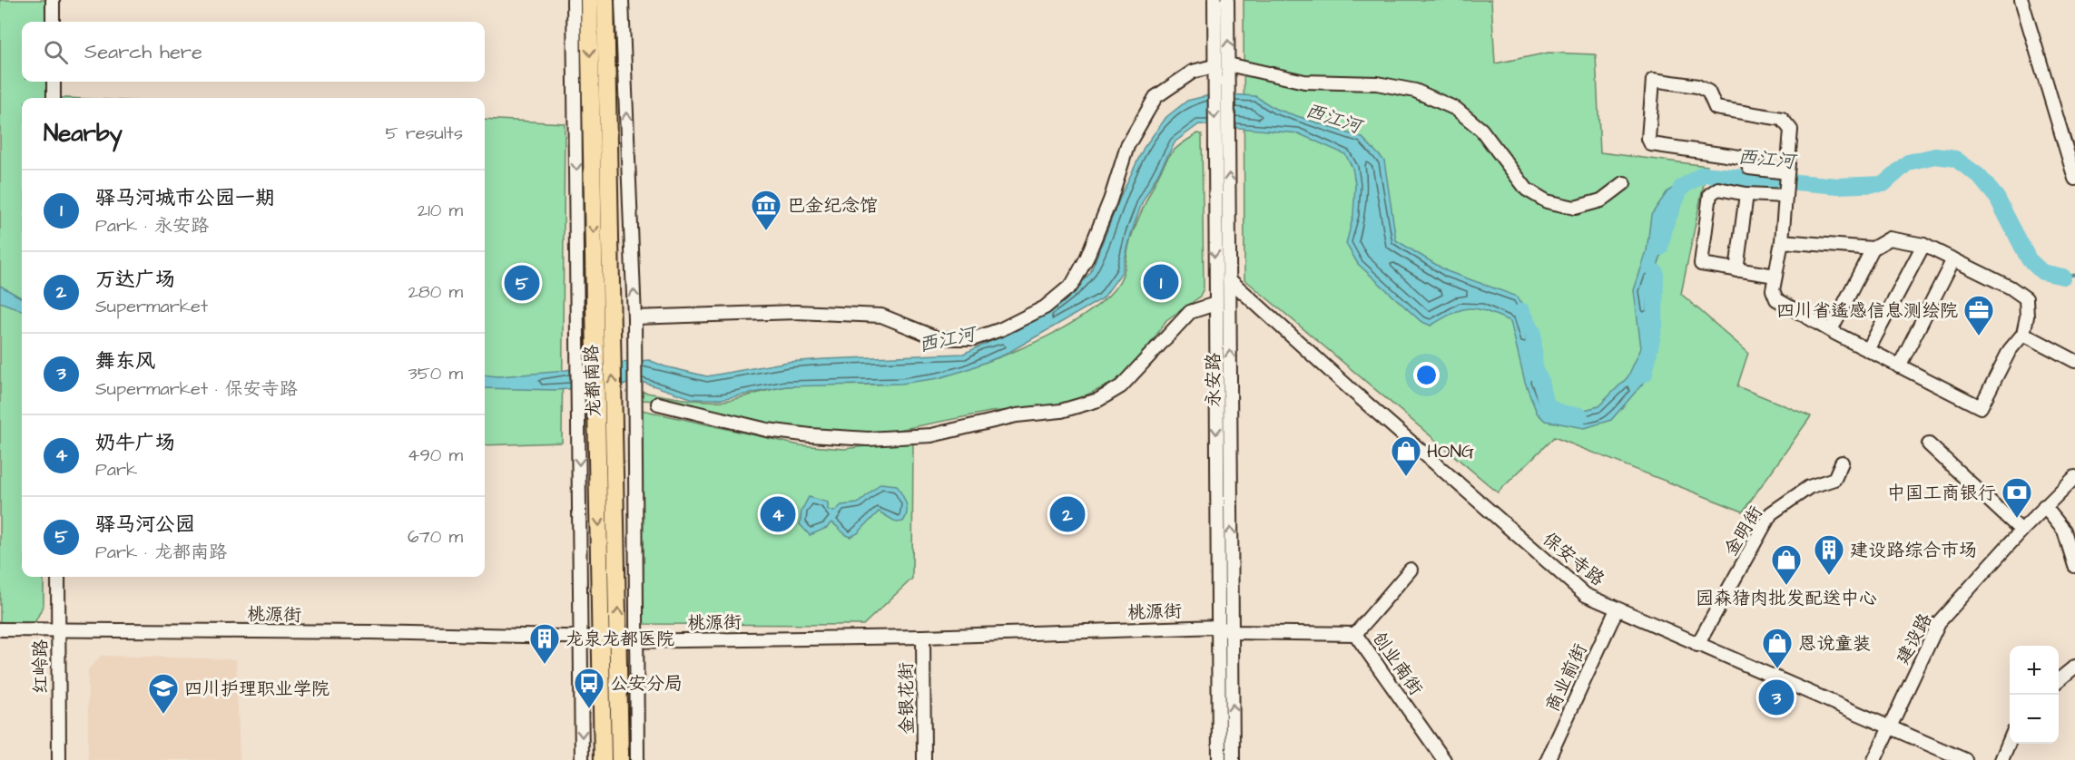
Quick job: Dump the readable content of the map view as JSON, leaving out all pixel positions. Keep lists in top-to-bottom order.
{
  "streets": {
    "main road": ["龙都南路"],
    "street": [
      "永安路",
      "金明街",
      "保安寺路",
      "桃源街",
      "建设路",
      "创业南街",
      "红岭路",
      "商业前街",
      "金银花街"
    ]
  },
  "crossings": [
    ["永安路", "保安寺路"],
    ["永安路", "桃源街"],
    ["永安路", "创业南街"],
    ["龙都南路", "桃源街"],
    ["金明街", "保安寺路"],
    ["保安寺路", "建设路"],
    ["保安寺路", "商业前街"],
    ["桃源街", "创业南街"],
    ["桃源街", "红岭路"],
    ["桃源街", "金银花街"]
  ],
  "water": ["西江河"],
  "places": {
    "museum": ["巴金纪念馆"],
    "office": ["四川省遥感信息测绘院"],
    "shop": ["HONG", "园森猪肉批发配送中心", "恩说童装"],
    "bank": ["中国工商银行"],
    "building": ["建设路综合市场", "龙泉龙都医院"],
    "bus stop": ["公安分局"],
    "school or university": ["四川护理职业学院"]
  },
  "page": {
    "search": "Search here",
    "heading": ["Nearby", "5 results"],
    "list": [
      {
        "mark": "1",
        "name": "驿马河城市公园一期",
        "note": "Park · 永安路",
        "value": "210 m"
      },
      {
        "mark": "2",
        "name": "万达广场",
        "note": "Supermarket",
        "value": "280 m"
      },
      {
        "mark": "3",
        "name": "舞东风",
        "note": "Supermarket · 保安寺路",
        "value": "350 m"
      },
      {
        "mark": "4",
        "name": "奶牛广场",
        "note": "Park",
        "value": "490 m"
      },
      {
        "mark": "5",
        "name": "驿马河公园",
        "note": "Park · 龙都南路",
        "value": "670 m"
      }
    ],
    "pins": [
      "1",
      "5",
      "2",
      "4",
      "3"
    ],
    "map_buttons": ["+", "−"]
  }
}
